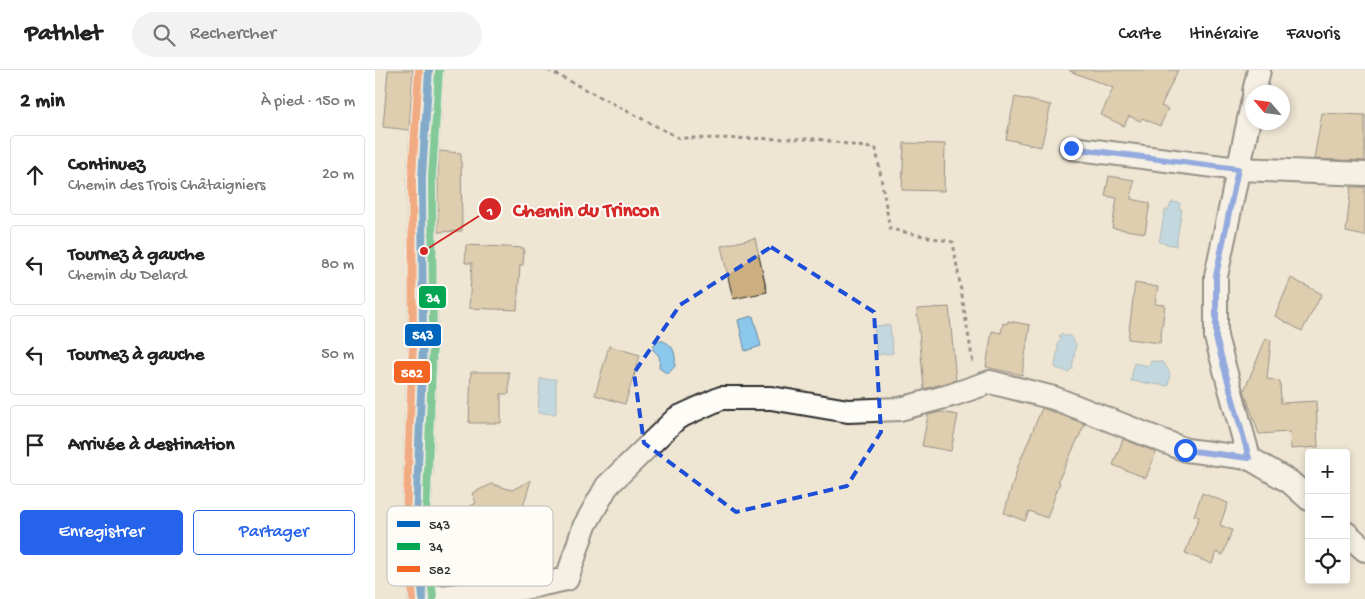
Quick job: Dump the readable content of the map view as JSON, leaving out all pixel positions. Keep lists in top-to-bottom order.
{
  "places": ["Chemin du Trincon"],
  "lines": ["transit line 543", "transit line 582", "transit line 34"],
  "legend": ["543", "34", "582"],
  "north": "top left",
  "page": {
    "header": "Pathlet",
    "search": "Rechercher",
    "nav": ["Carte", "Itinéraire", "Favoris"],
    "heading": ["2 min", "À pied · 150 m"],
    "list": [
      ["Continuez", "Chemin des Trois Châtaigniers", "20 m"],
      ["Tournez à gauche", "Chemin du Delard", "80 m"],
      ["Tournez à gauche", "50 m"],
      "Arrivée à destination"
    ],
    "map_buttons": ["+", "−"],
    "buttons": ["Enregistrer", "Partager"]
  }
}
